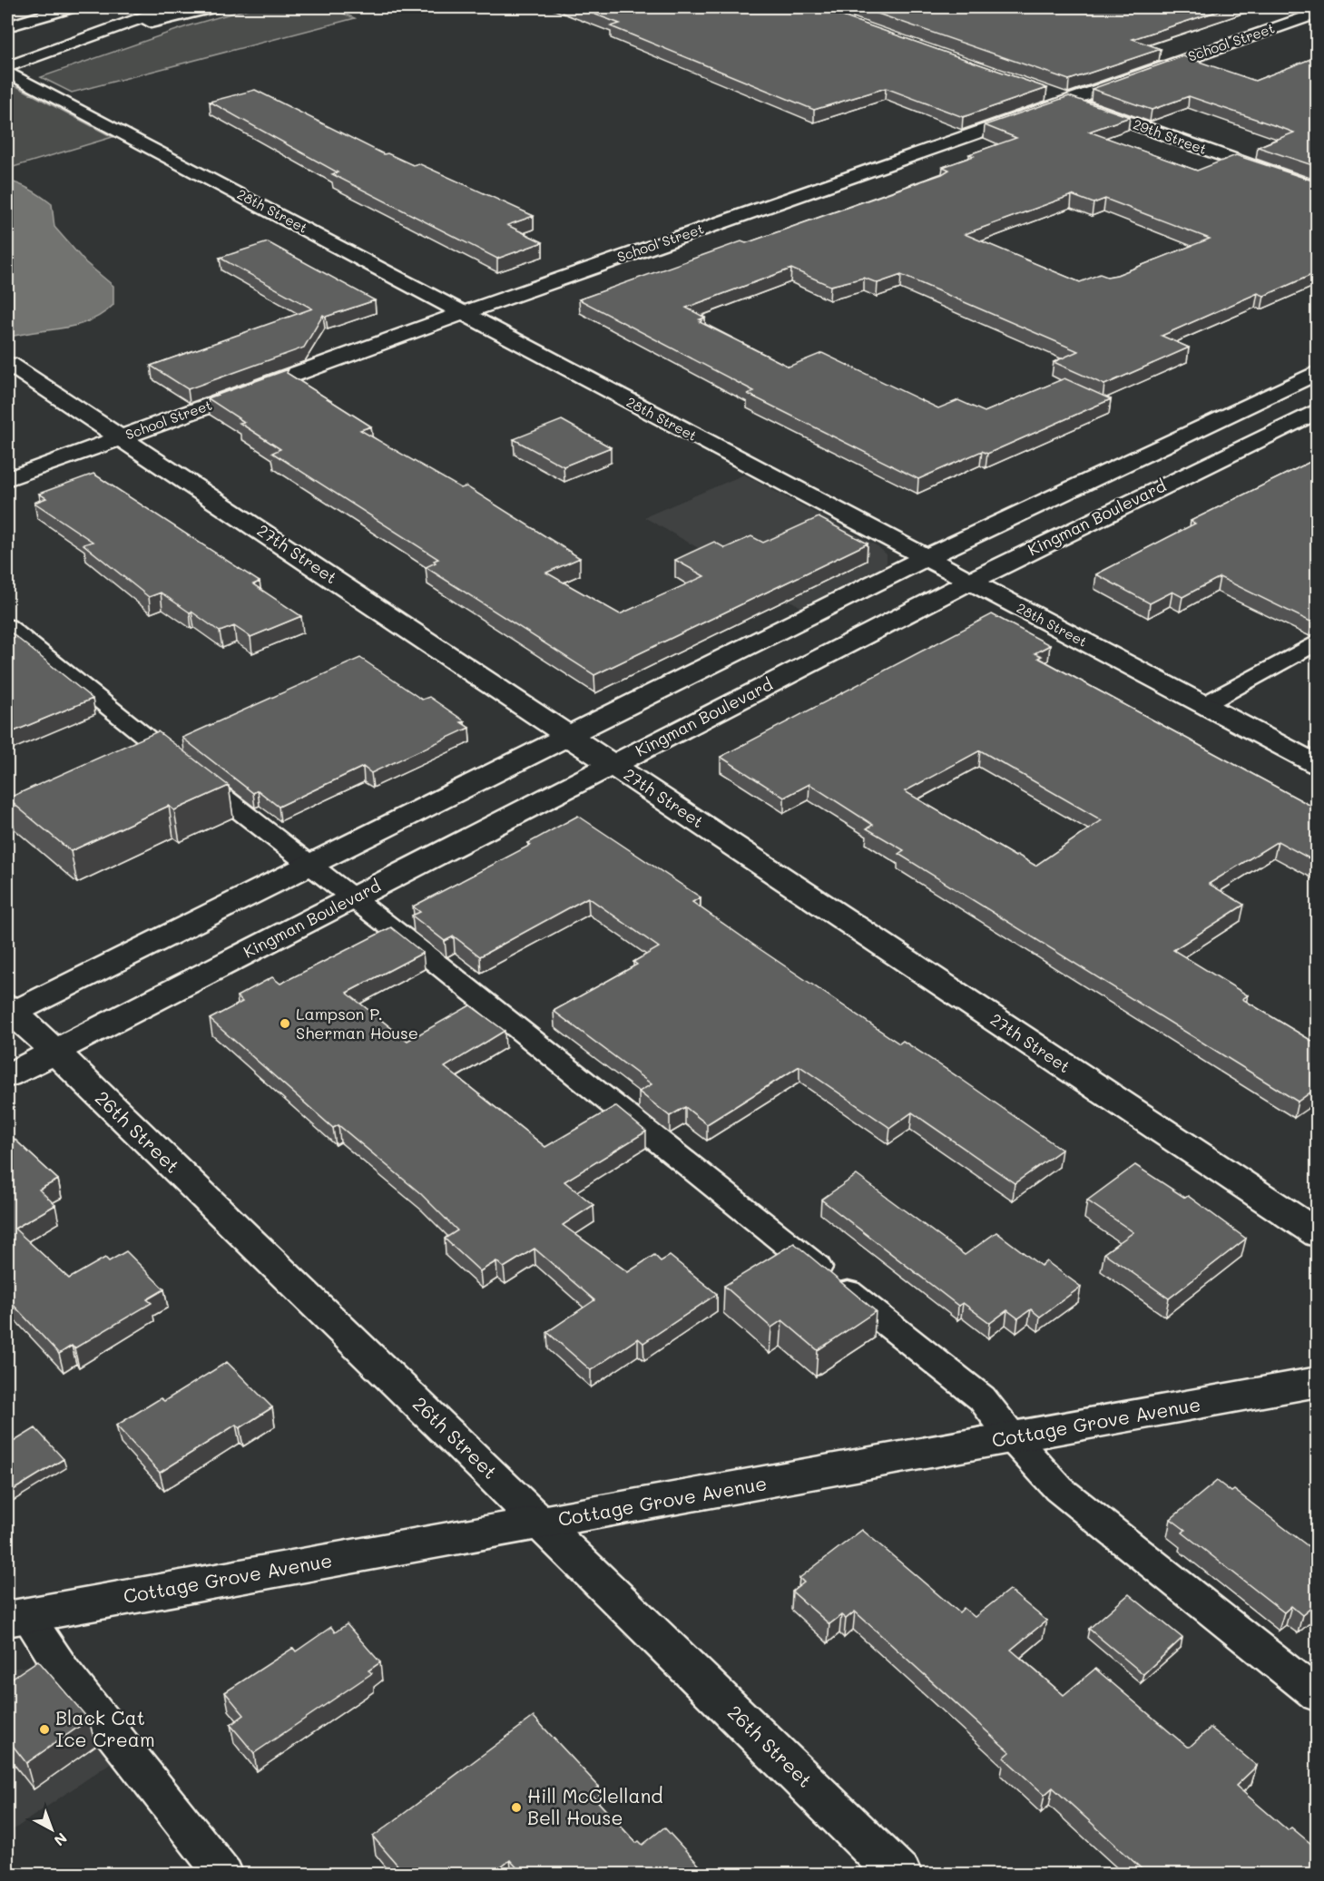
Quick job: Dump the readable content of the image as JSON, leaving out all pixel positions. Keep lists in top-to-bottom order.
{
  "streets": {
    "main road": [
      "School Street",
      "29th Street",
      "28th Street",
      "Kingman Boulevard",
      "27th Street",
      "26th Street",
      "Cottage Grove Avenue"
    ]
  },
  "crossings": [
    ["School Street", "29th Street"],
    ["School Street", "28th Street"],
    ["School Street", "27th Street"],
    ["28th Street", "Kingman Boulevard"],
    ["Kingman Boulevard", "27th Street"],
    ["Kingman Boulevard", "26th Street"],
    ["26th Street", "Cottage Grove Avenue"]
  ],
  "places": ["Lampson P. Sherman House", "Black Cat Ice Cream", "Hill McClelland Bell House"],
  "north": "bottom right"
}
